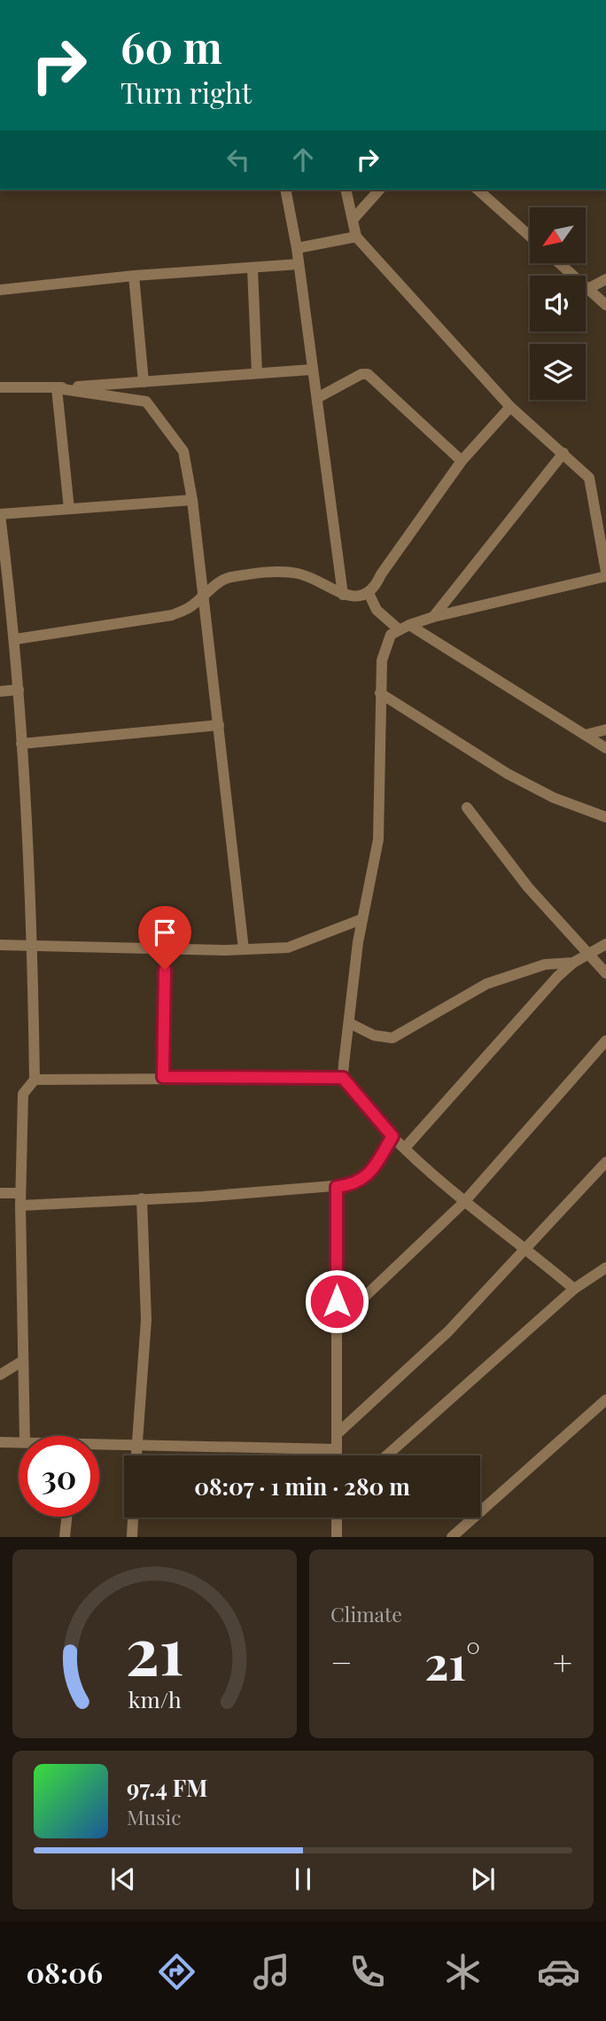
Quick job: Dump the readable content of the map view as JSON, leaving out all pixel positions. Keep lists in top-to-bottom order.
{
  "north": "bottom left",
  "page": {
    "turn": ["60 m", "Turn right"],
    "limit": "30",
    "trip": "08:07 · 1 min · 280 m",
    "tile": "Climate",
    "heat": ["−", "21°", "+"],
    "song": ["97.4 FM", "Music"],
    "tabs": "08:06",
    "gauge": ["21", "km/h"]
  }
}
